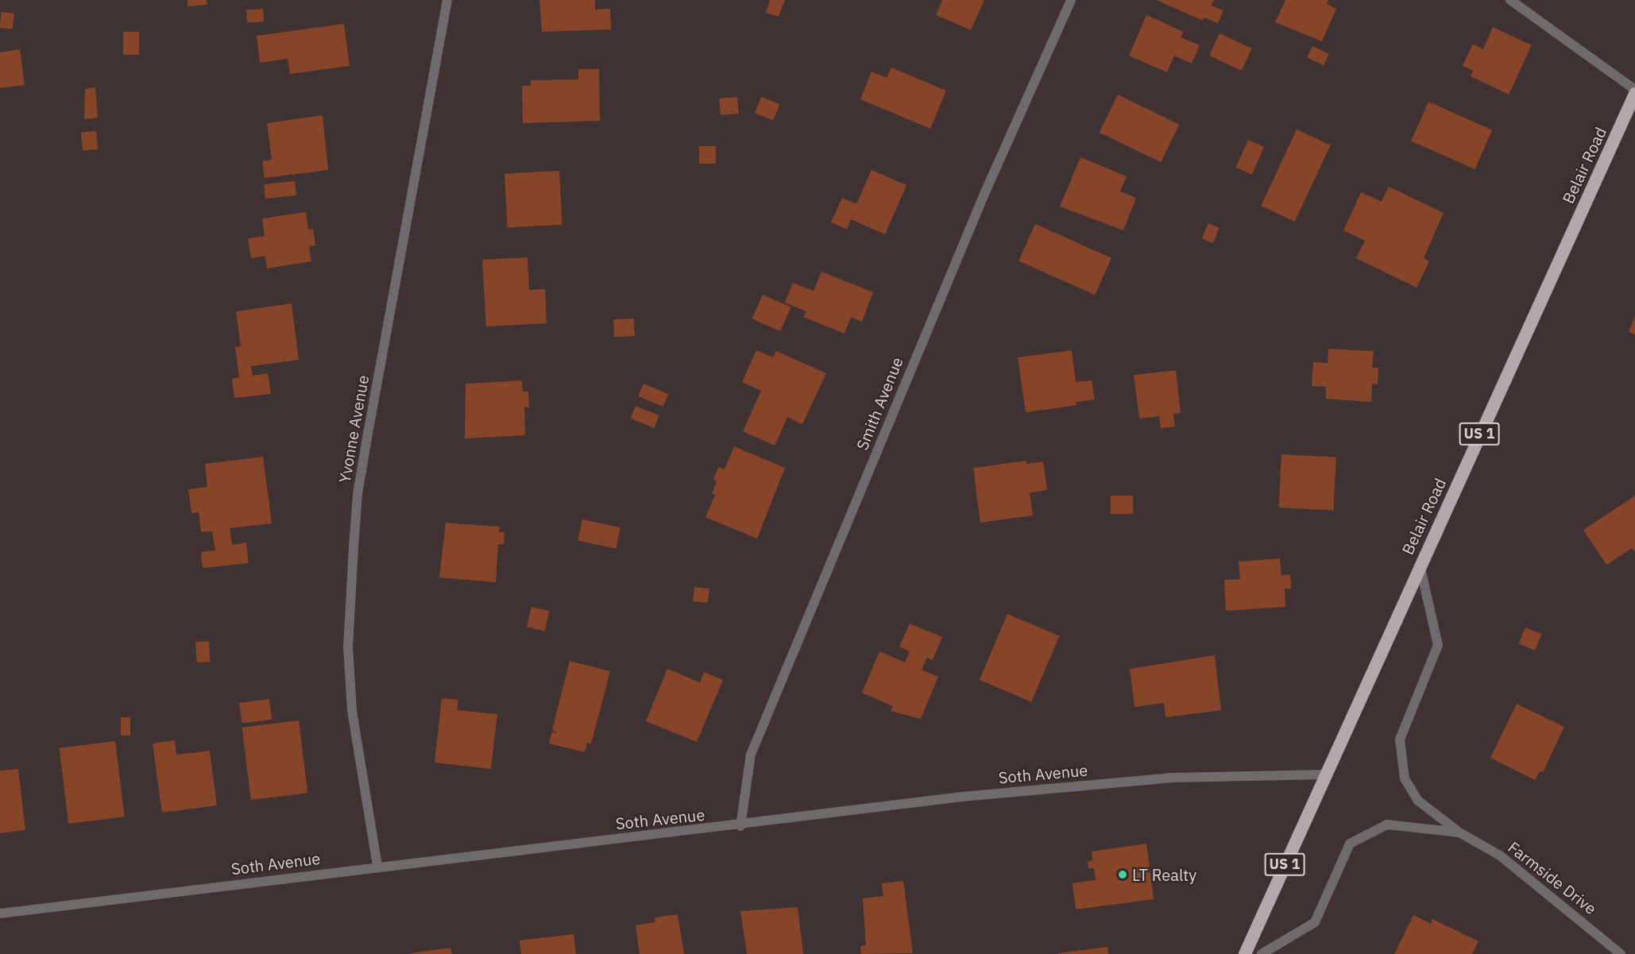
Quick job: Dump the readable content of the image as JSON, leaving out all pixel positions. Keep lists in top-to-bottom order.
{
  "streets": {
    "highway": ["Belair Road", "US 1"],
    "street": [
      "Smith Avenue",
      "Yvonne Avenue",
      "Soth Avenue",
      "Farmside Drive"
    ]
  },
  "crossings": [
    ["Belair Road", "Soth Avenue"],
    ["Belair Road", "Farmside Drive"],
    ["Smith Avenue", "Soth Avenue"],
    ["Yvonne Avenue", "Soth Avenue"]
  ],
  "places": ["LT Realty"]
}
